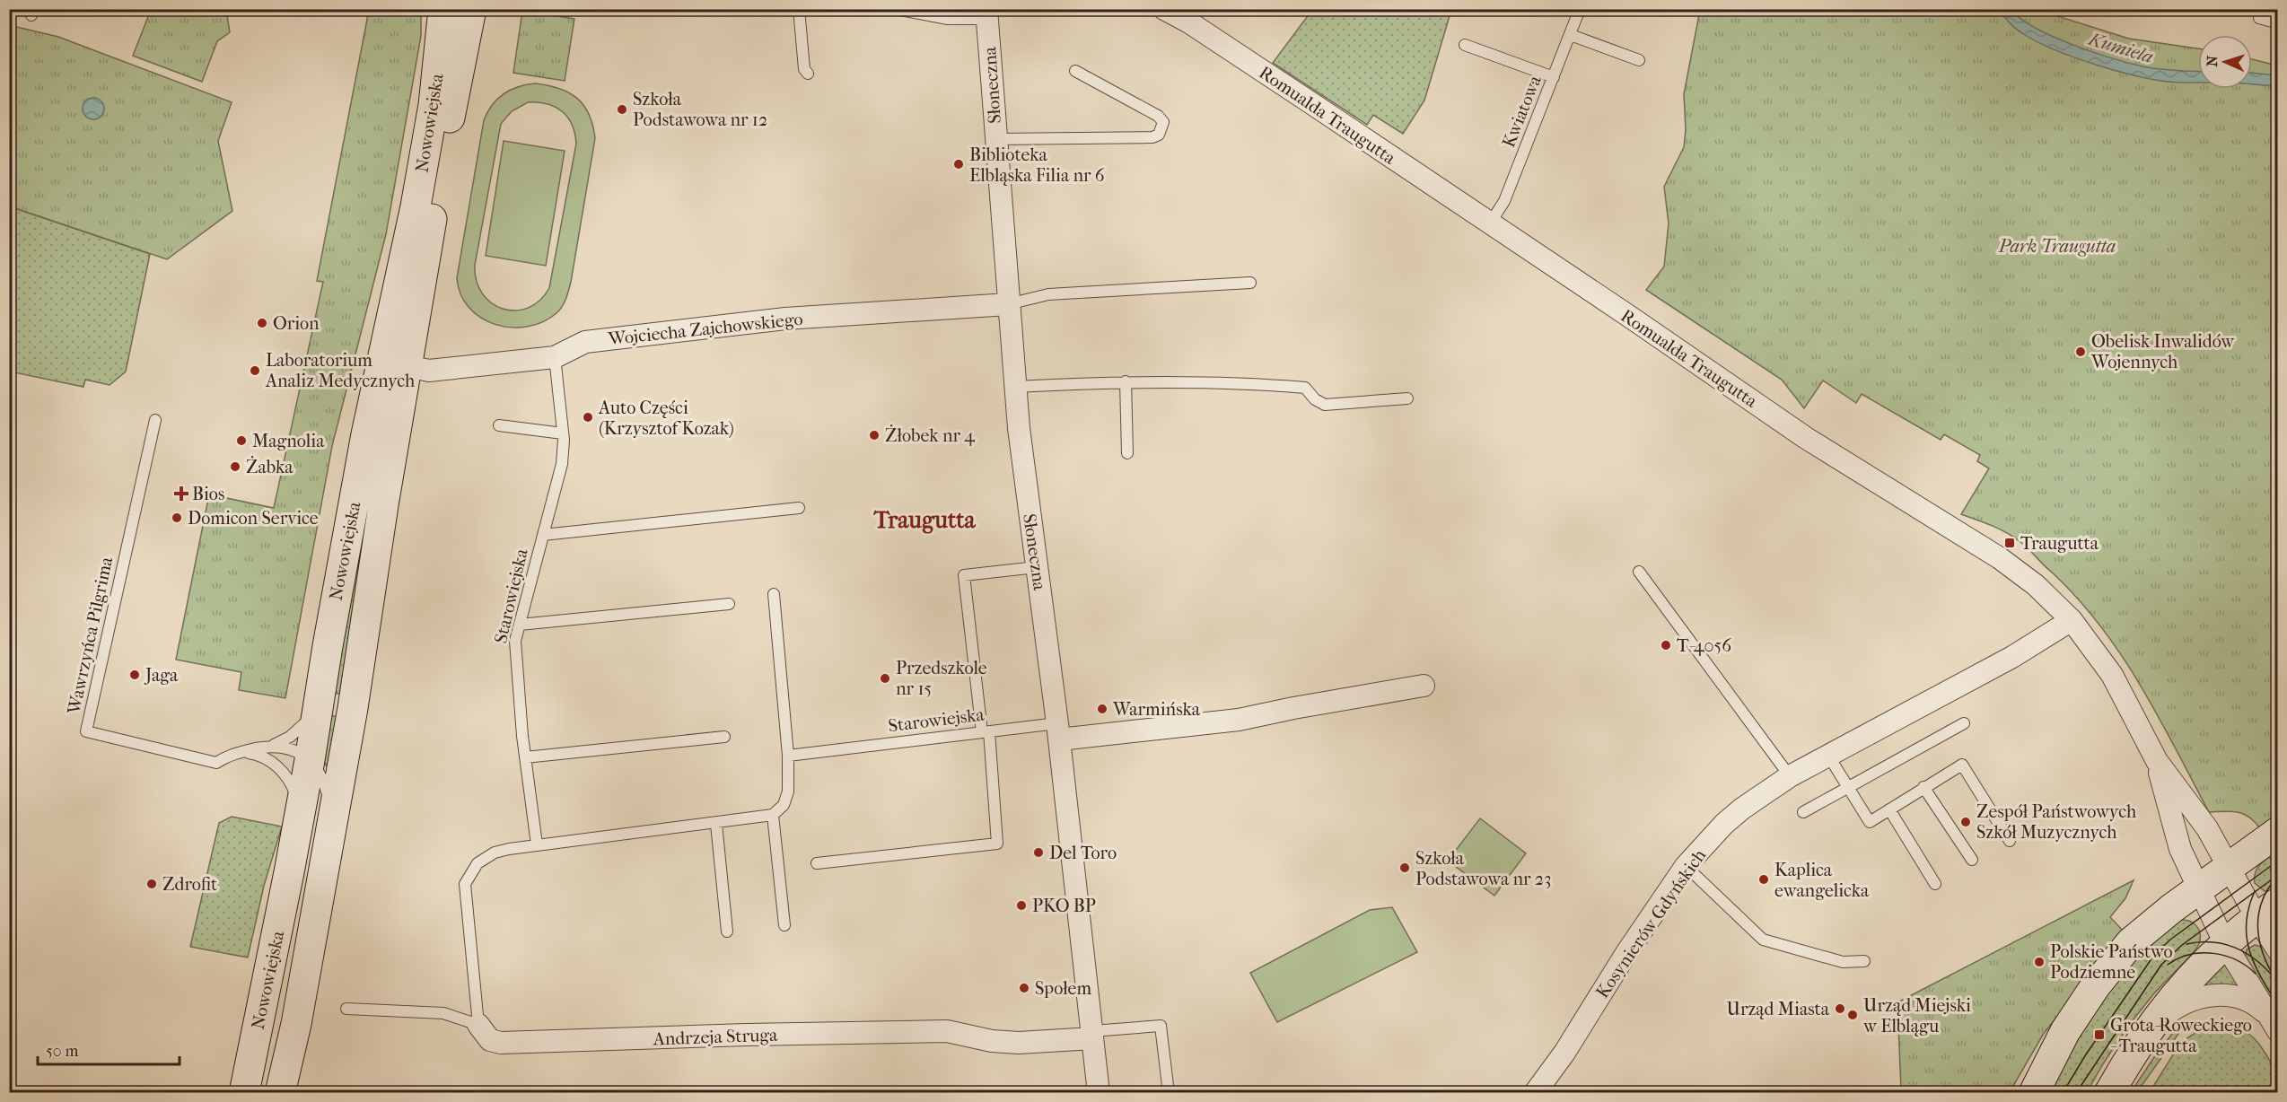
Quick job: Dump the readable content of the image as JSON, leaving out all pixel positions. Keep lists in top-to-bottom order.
{
  "streets": {
    "street": [
      "Słoneczna",
      "Romualda Traugutta",
      "Nowowiejska",
      "Wojciecha Zajchowskiego",
      "Kosynierów Gdyńskich",
      "Andrzeja Struga"
    ],
    "lane": ["Kwiatowa", "Starowiejska", "Wawrzyńca Pilgrima"]
  },
  "crossings": [
    ["Słoneczna", "Wojciecha Zajchowskiego"],
    ["Słoneczna", "Starowiejska"],
    ["Słoneczna", "Andrzeja Struga"],
    ["Kwiatowa", "Romualda Traugutta"],
    ["Romualda Traugutta", "Kosynierów Gdyńskich"],
    ["Nowowiejska", "Wojciecha Zajchowskiego"],
    ["Nowowiejska", "Wawrzyńca Pilgrima"],
    ["Wojciecha Zajchowskiego", "Starowiejska"]
  ],
  "districts": ["Traugutta"],
  "water": ["Kumiela"],
  "parks": ["Park Traugutta"],
  "places": {
    "other": [
      "Szkoła Podstawowa nr 12",
      "Biblioteka Elbląska Filia nr 6",
      "Orion",
      "Obelisk Inwalidów Wojennych",
      "Laboratorium Analiz Medycznych",
      "Auto Części (Krzysztof Kozak)",
      "Żłobek nr 4",
      "Magnolia",
      "Żabka",
      "Domicon Service",
      "T-4056",
      "Jaga",
      "Przedszkole nr 15",
      "Warmińska",
      "Zespół Państwowych Szkół Muzycznych",
      "Del Toro",
      "Szkoła Podstawowa nr 23",
      "Kaplica ewangelicka",
      "Zdrofit",
      "PKO BP",
      "Polskie Państwo Podziemne",
      "Społem",
      "Urząd Miasta",
      "Urząd Miejski w Elblągu"
    ],
    "health": ["Bios"],
    "transit": ["Traugutta", "Grota-Roweckiego - Traugutta"]
  },
  "scale_bar": "50 m",
  "north": "left"
}
